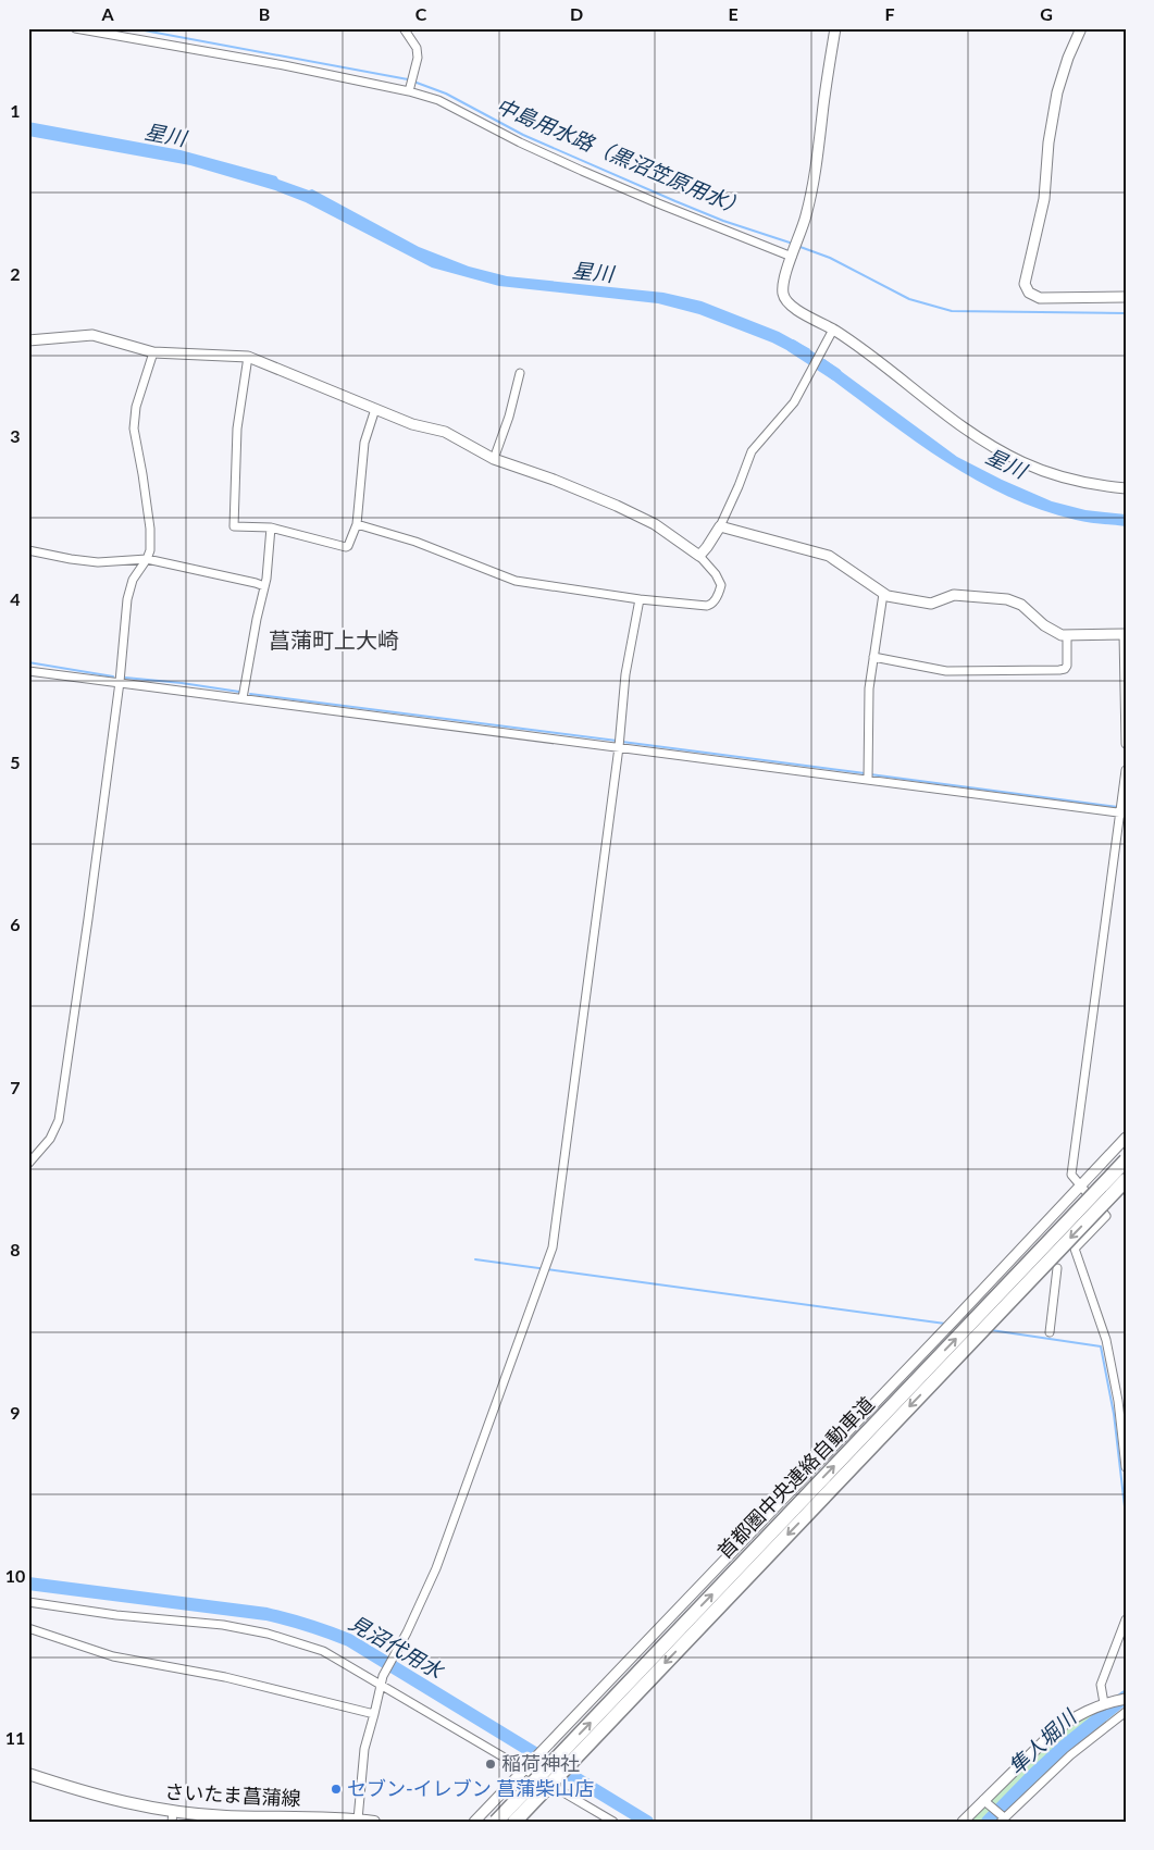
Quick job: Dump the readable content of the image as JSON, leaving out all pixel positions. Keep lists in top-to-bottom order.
{
  "streets": {
    "highway": ["首都圏中央連絡自動車道"],
    "main road": ["さいたま菖蒲線"]
  },
  "districts": ["菖蒲町上大崎"],
  "water": [
    "星川",
    "中島用水路（黒沼笠原用水）",
    "見沼代用水",
    "隼人堀川"
  ],
  "places": ["稲荷神社", "セブン-イレブン 菖蒲柴山店"],
  "grid": {
    "columns": [
      "A",
      "B",
      "C",
      "D",
      "E",
      "F",
      "G"
    ],
    "rows": [
      "1",
      "2",
      "3",
      "4",
      "5",
      "6",
      "7",
      "8",
      "9",
      "10",
      "11"
    ]
  }
}
